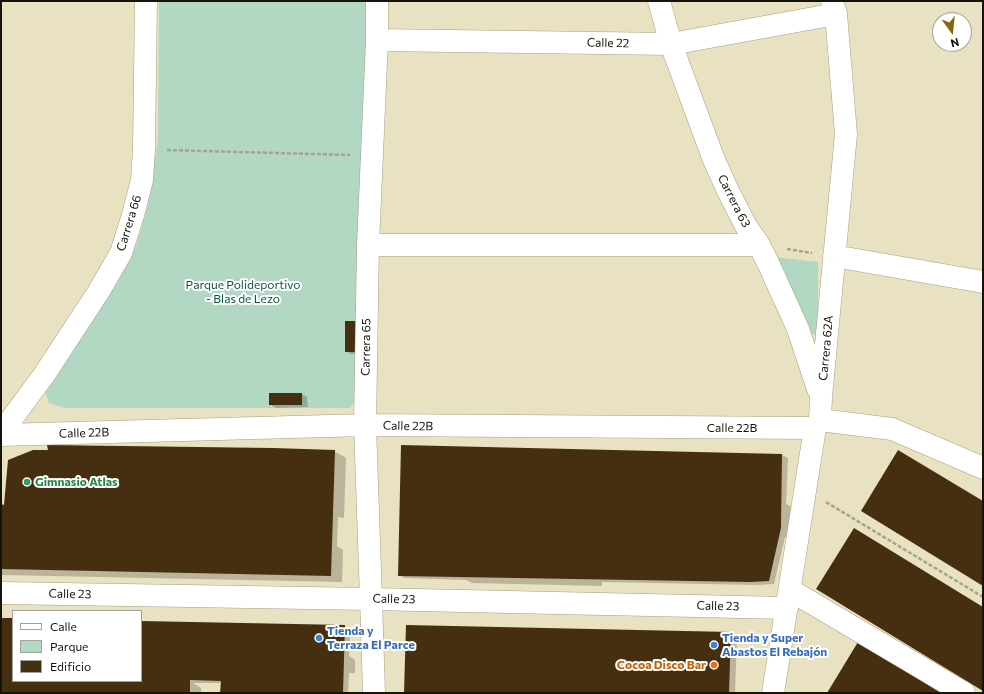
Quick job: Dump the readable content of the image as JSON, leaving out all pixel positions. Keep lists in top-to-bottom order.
{
  "streets": {
    "street": [
      "Calle 22",
      "Carrera 63",
      "Carrera 66",
      "Carrera 65",
      "Carrera 62A",
      "Calle 22B",
      "Calle 23"
    ]
  },
  "crossings": [
    ["Calle 22", "Carrera 63"],
    ["Calle 22", "Carrera 65"],
    ["Calle 22", "Carrera 62A"],
    ["Carrera 63", "Carrera 62A"],
    ["Carrera 66", "Calle 22B"],
    ["Carrera 65", "Calle 22B"],
    ["Carrera 65", "Calle 23"],
    ["Carrera 62A", "Calle 22B"],
    ["Carrera 62A", "Calle 23"]
  ],
  "parks": ["Parque Polideportivo - Blas de Lezo"],
  "places": [
    "Gimnasio Atlas",
    "Tienda y Terraza El Parce",
    "Tienda y Super Abastos El Rebajón",
    "Cocoa Disco Bar"
  ],
  "legend": ["Calle", "Parque", "Edificio"],
  "north": "bottom"
}
